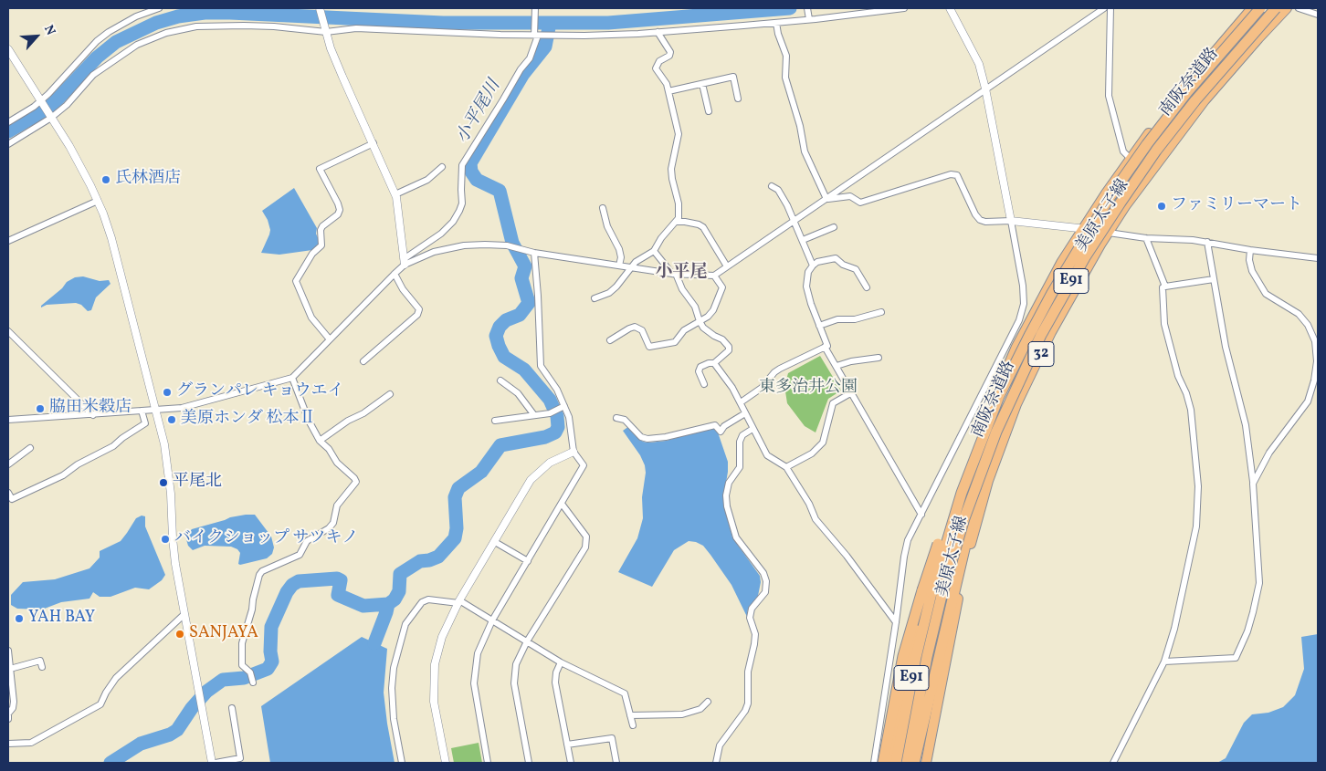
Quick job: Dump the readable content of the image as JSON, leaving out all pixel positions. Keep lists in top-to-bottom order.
{
  "streets": {
    "highway": ["南阪奈道路", "E91"],
    "main road": ["美原太子線", "32"]
  },
  "districts": ["小平尾"],
  "water": ["小平尾川"],
  "parks": ["東多治井公園"],
  "places": [
    "氏林酒店",
    "ファミリーマート",
    "グランパレ キョウエイ",
    "脇田米穀店",
    "美原ホンダ 松本Ⅱ",
    "平尾北",
    "バイクショップ サツキノ",
    "YAH BAY",
    "SANJAYA"
  ],
  "north": "top right"
}
